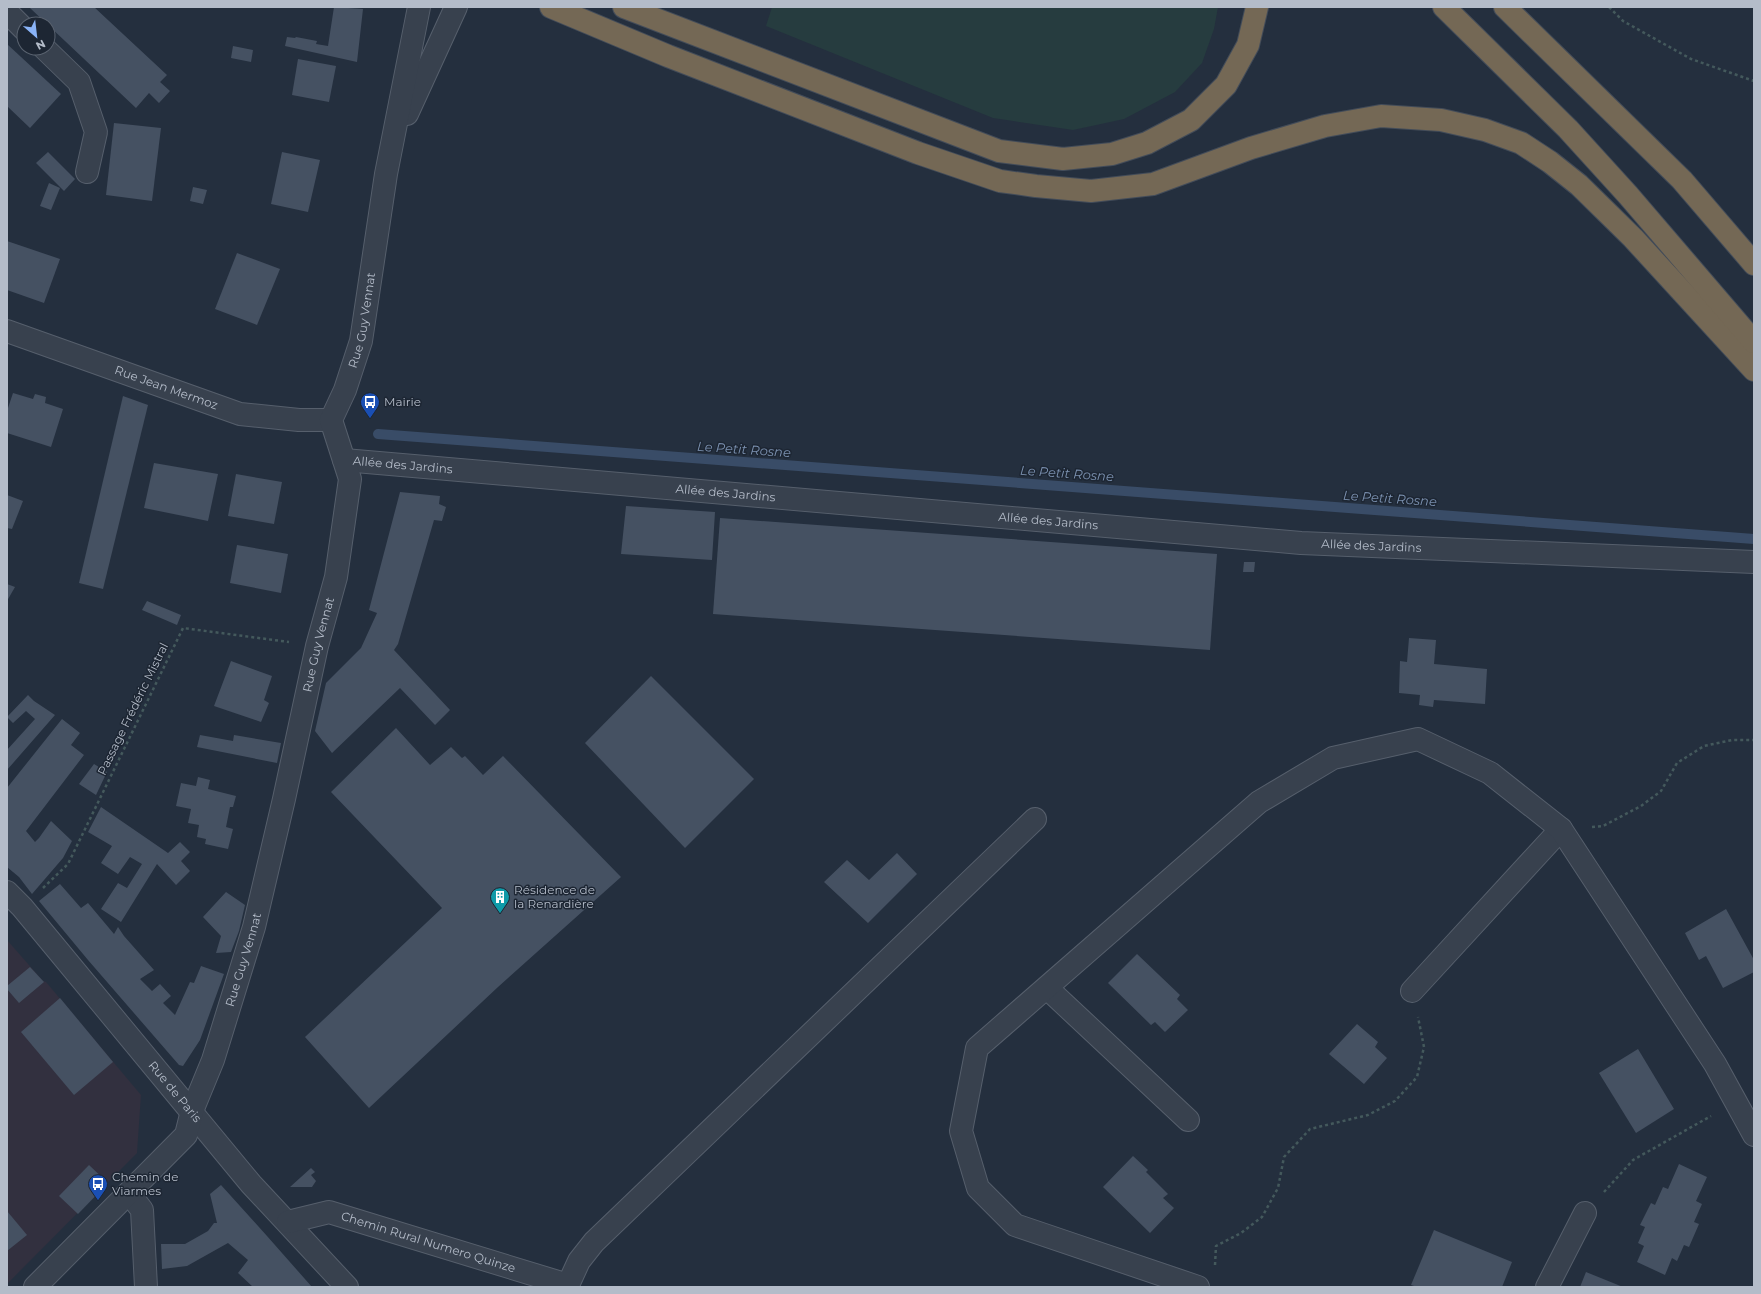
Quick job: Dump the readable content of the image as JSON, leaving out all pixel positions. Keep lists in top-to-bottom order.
{
  "streets": {
    "street": [
      "Rue Guy Vennat",
      "Rue Jean Mermoz",
      "Allée des Jardins",
      "Rue de Paris",
      "Chemin Rural Numero Quinze"
    ],
    "path": ["Passage Frédéric Mistral"]
  },
  "crossings": [
    ["Rue Guy Vennat", "Rue Jean Mermoz"],
    ["Rue Guy Vennat", "Allée des Jardins"],
    ["Rue Guy Vennat", "Passage Frédéric Mistral"],
    ["Rue Guy Vennat", "Rue de Paris"],
    ["Passage Frédéric Mistral", "Rue de Paris"],
    ["Rue de Paris", "Chemin Rural Numero Quinze"]
  ],
  "water": ["Le Petit Rosne"],
  "places": {
    "bus stop": ["Mairie", "Chemin de Viarmes"],
    "building": ["Résidence de la Renardière"]
  },
  "north": "bottom right"
}
